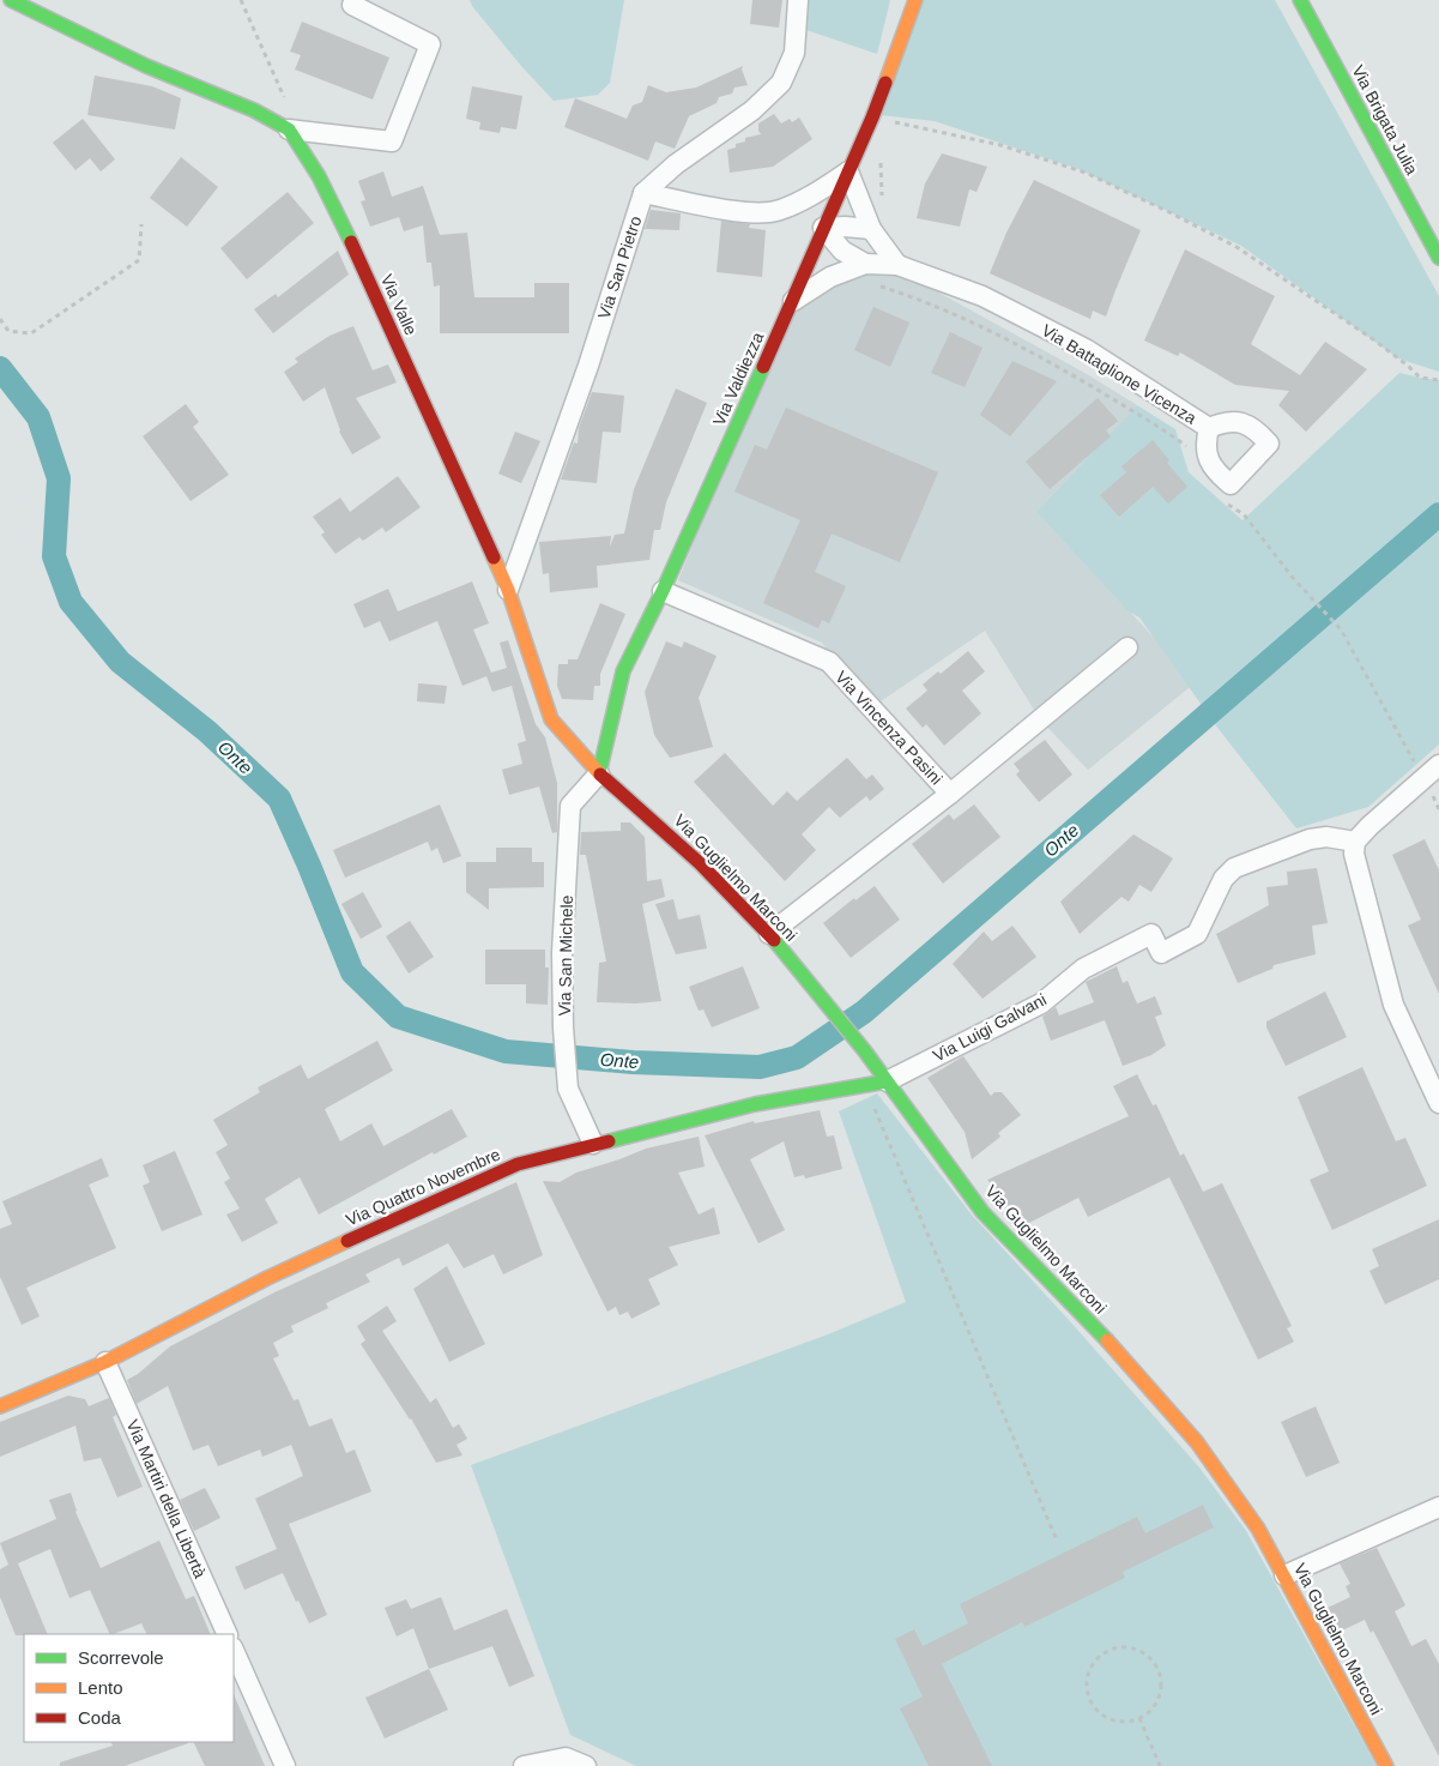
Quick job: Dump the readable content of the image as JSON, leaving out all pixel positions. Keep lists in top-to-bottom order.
{
  "streets": {
    "main road": [
      "Via Brigata Julia",
      "Via Valle",
      "Via Valdiezza",
      "Via Guglielmo Marconi",
      "Via Quattro Novembre"
    ],
    "street": [
      "Via San Pietro",
      "Via Battaglione Vicenza",
      "Via Vincenza Pasini",
      "Via San Michele",
      "Via Luigi Galvani",
      "Via Martiri della Libertà"
    ]
  },
  "crossings": [
    ["Via San Pietro", "Via Valle"],
    ["Via Valle", "Via Valdiezza"],
    ["Via Valle", "Via Guglielmo Marconi"],
    ["Via Valle", "Via San Michele"],
    ["Via Valdiezza", "Via Vincenza Pasini"],
    ["Via Valdiezza", "Via Guglielmo Marconi"],
    ["Via Valdiezza", "Via San Michele"],
    ["Via Vincenza Pasini", "Via Guglielmo Marconi"],
    ["Via Guglielmo Marconi", "Via San Michele"],
    ["Via Guglielmo Marconi", "Via Luigi Galvani"],
    ["Via Guglielmo Marconi", "Via Quattro Novembre"],
    ["Via San Michele", "Via Quattro Novembre"],
    ["Via Luigi Galvani", "Via Quattro Novembre"],
    ["Via Quattro Novembre", "Via Martiri della Libertà"]
  ],
  "water": ["Onte"],
  "legend": ["Scorrevole", "Lento", "Coda"]
}
